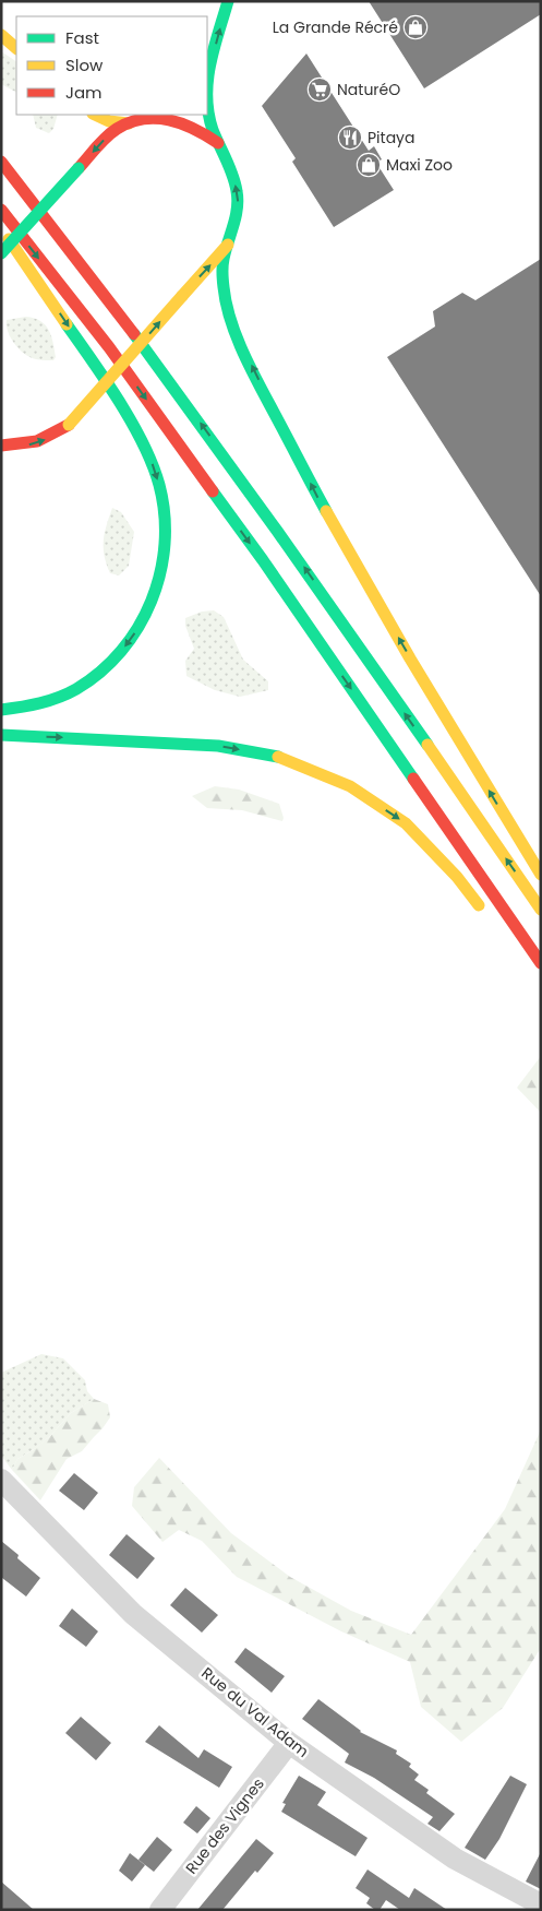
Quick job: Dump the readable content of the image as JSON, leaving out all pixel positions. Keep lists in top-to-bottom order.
{
  "streets": {
    "street": ["Rue du Val Adam", "Rue des Vignes"]
  },
  "crossings": [
    ["Rue du Val Adam", "Rue des Vignes"]
  ],
  "places": {
    "shop": ["La Grande Récré", "Maxi Zoo"],
    "supermarket": ["NaturéO"],
    "restaurant": ["Pitaya"]
  },
  "legend": ["Fast", "Slow", "Jam"]
}
